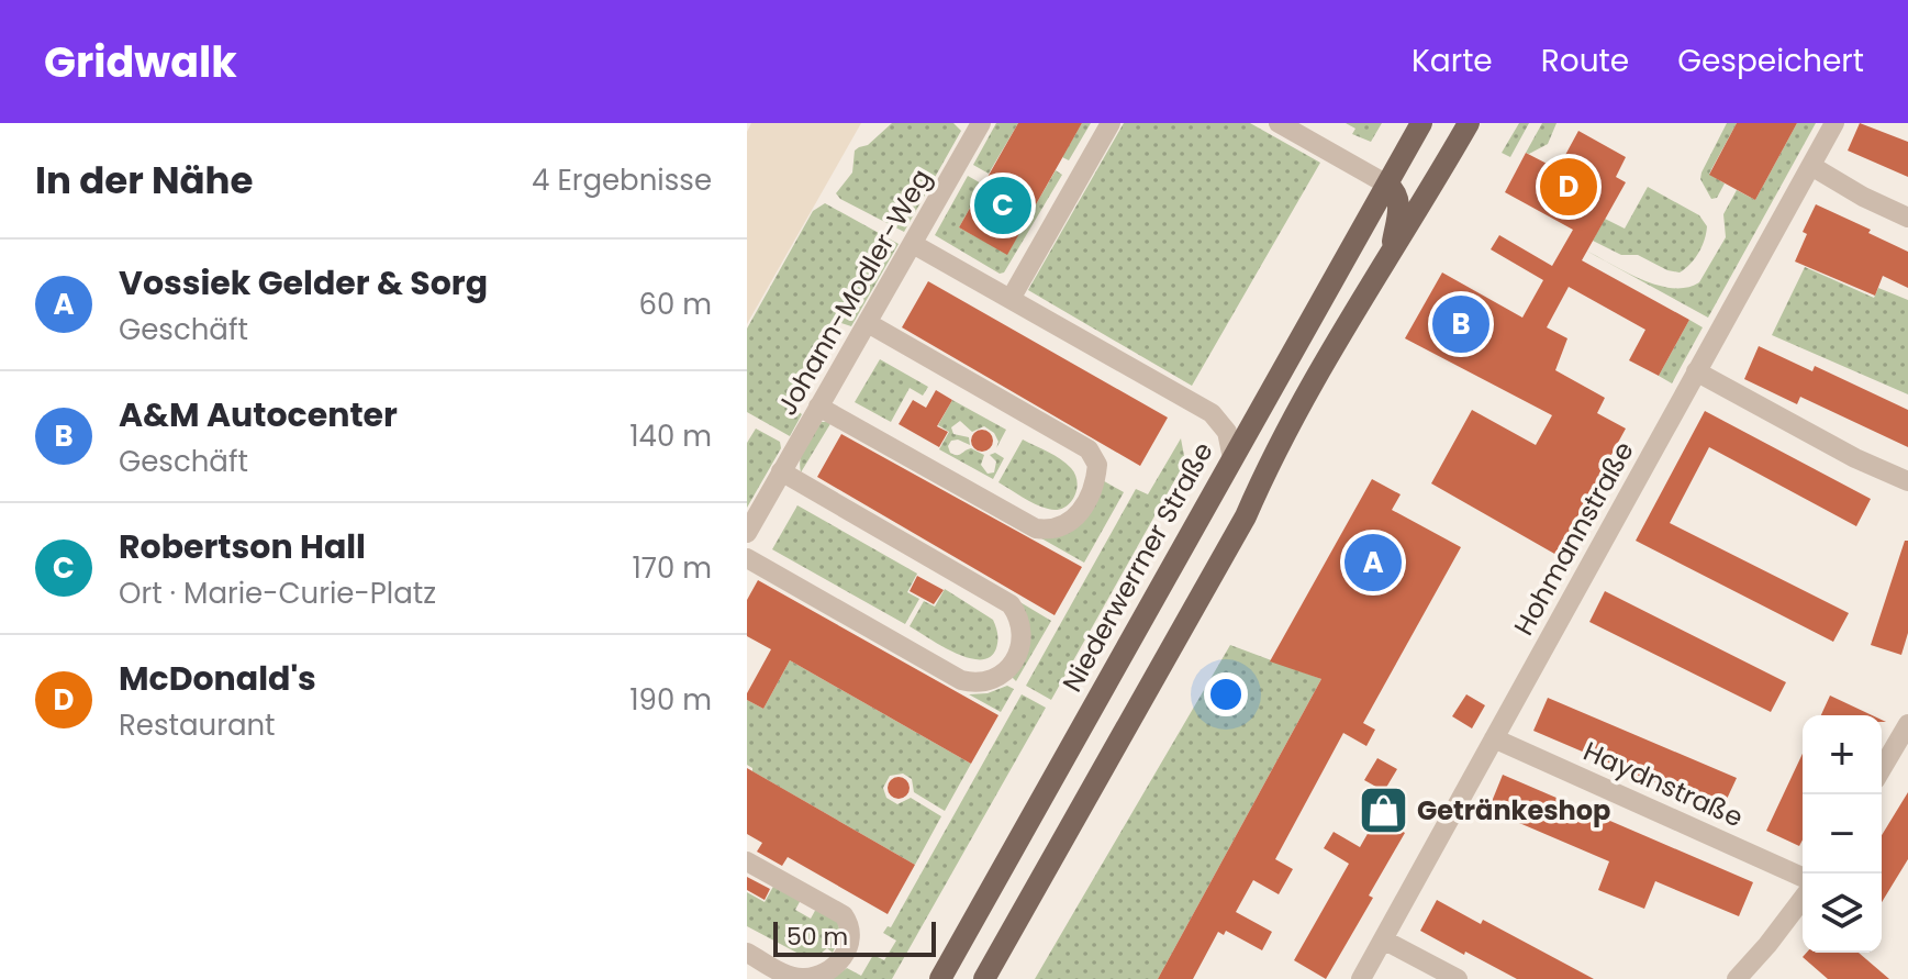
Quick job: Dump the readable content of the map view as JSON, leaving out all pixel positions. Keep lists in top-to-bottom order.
{
  "streets": {
    "main road": ["Niederwerrner Straße"],
    "street": ["Johann-Modler-Weg", "Hohmannstraße", "Haydnstraße"]
  },
  "crossings": [
    ["Hohmannstraße", "Haydnstraße"]
  ],
  "places": {
    "shop": ["Getränkeshop"]
  },
  "scale_bar": "50 m",
  "page": {
    "header": "Gridwalk",
    "nav": ["Karte", "Route", "Gespeichert"],
    "heading": ["In der Nähe", "4 Ergebnisse"],
    "pins": [
      "D",
      "C",
      "B",
      "A"
    ],
    "list": [
      {
        "mark": "A",
        "name": "Vossiek Gelder & Sorg",
        "note": "Geschäft",
        "value": "60 m"
      },
      {
        "mark": "B",
        "name": "A&M Autocenter",
        "note": "Geschäft",
        "value": "140 m"
      },
      {
        "mark": "C",
        "name": "Robertson Hall",
        "note": "Ort · Marie-Curie-Platz",
        "value": "170 m"
      },
      {
        "mark": "D",
        "name": "McDonald's",
        "note": "Restaurant",
        "value": "190 m"
      }
    ],
    "map_buttons": ["+", "−"],
    "scale": "50 m"
  }
}
